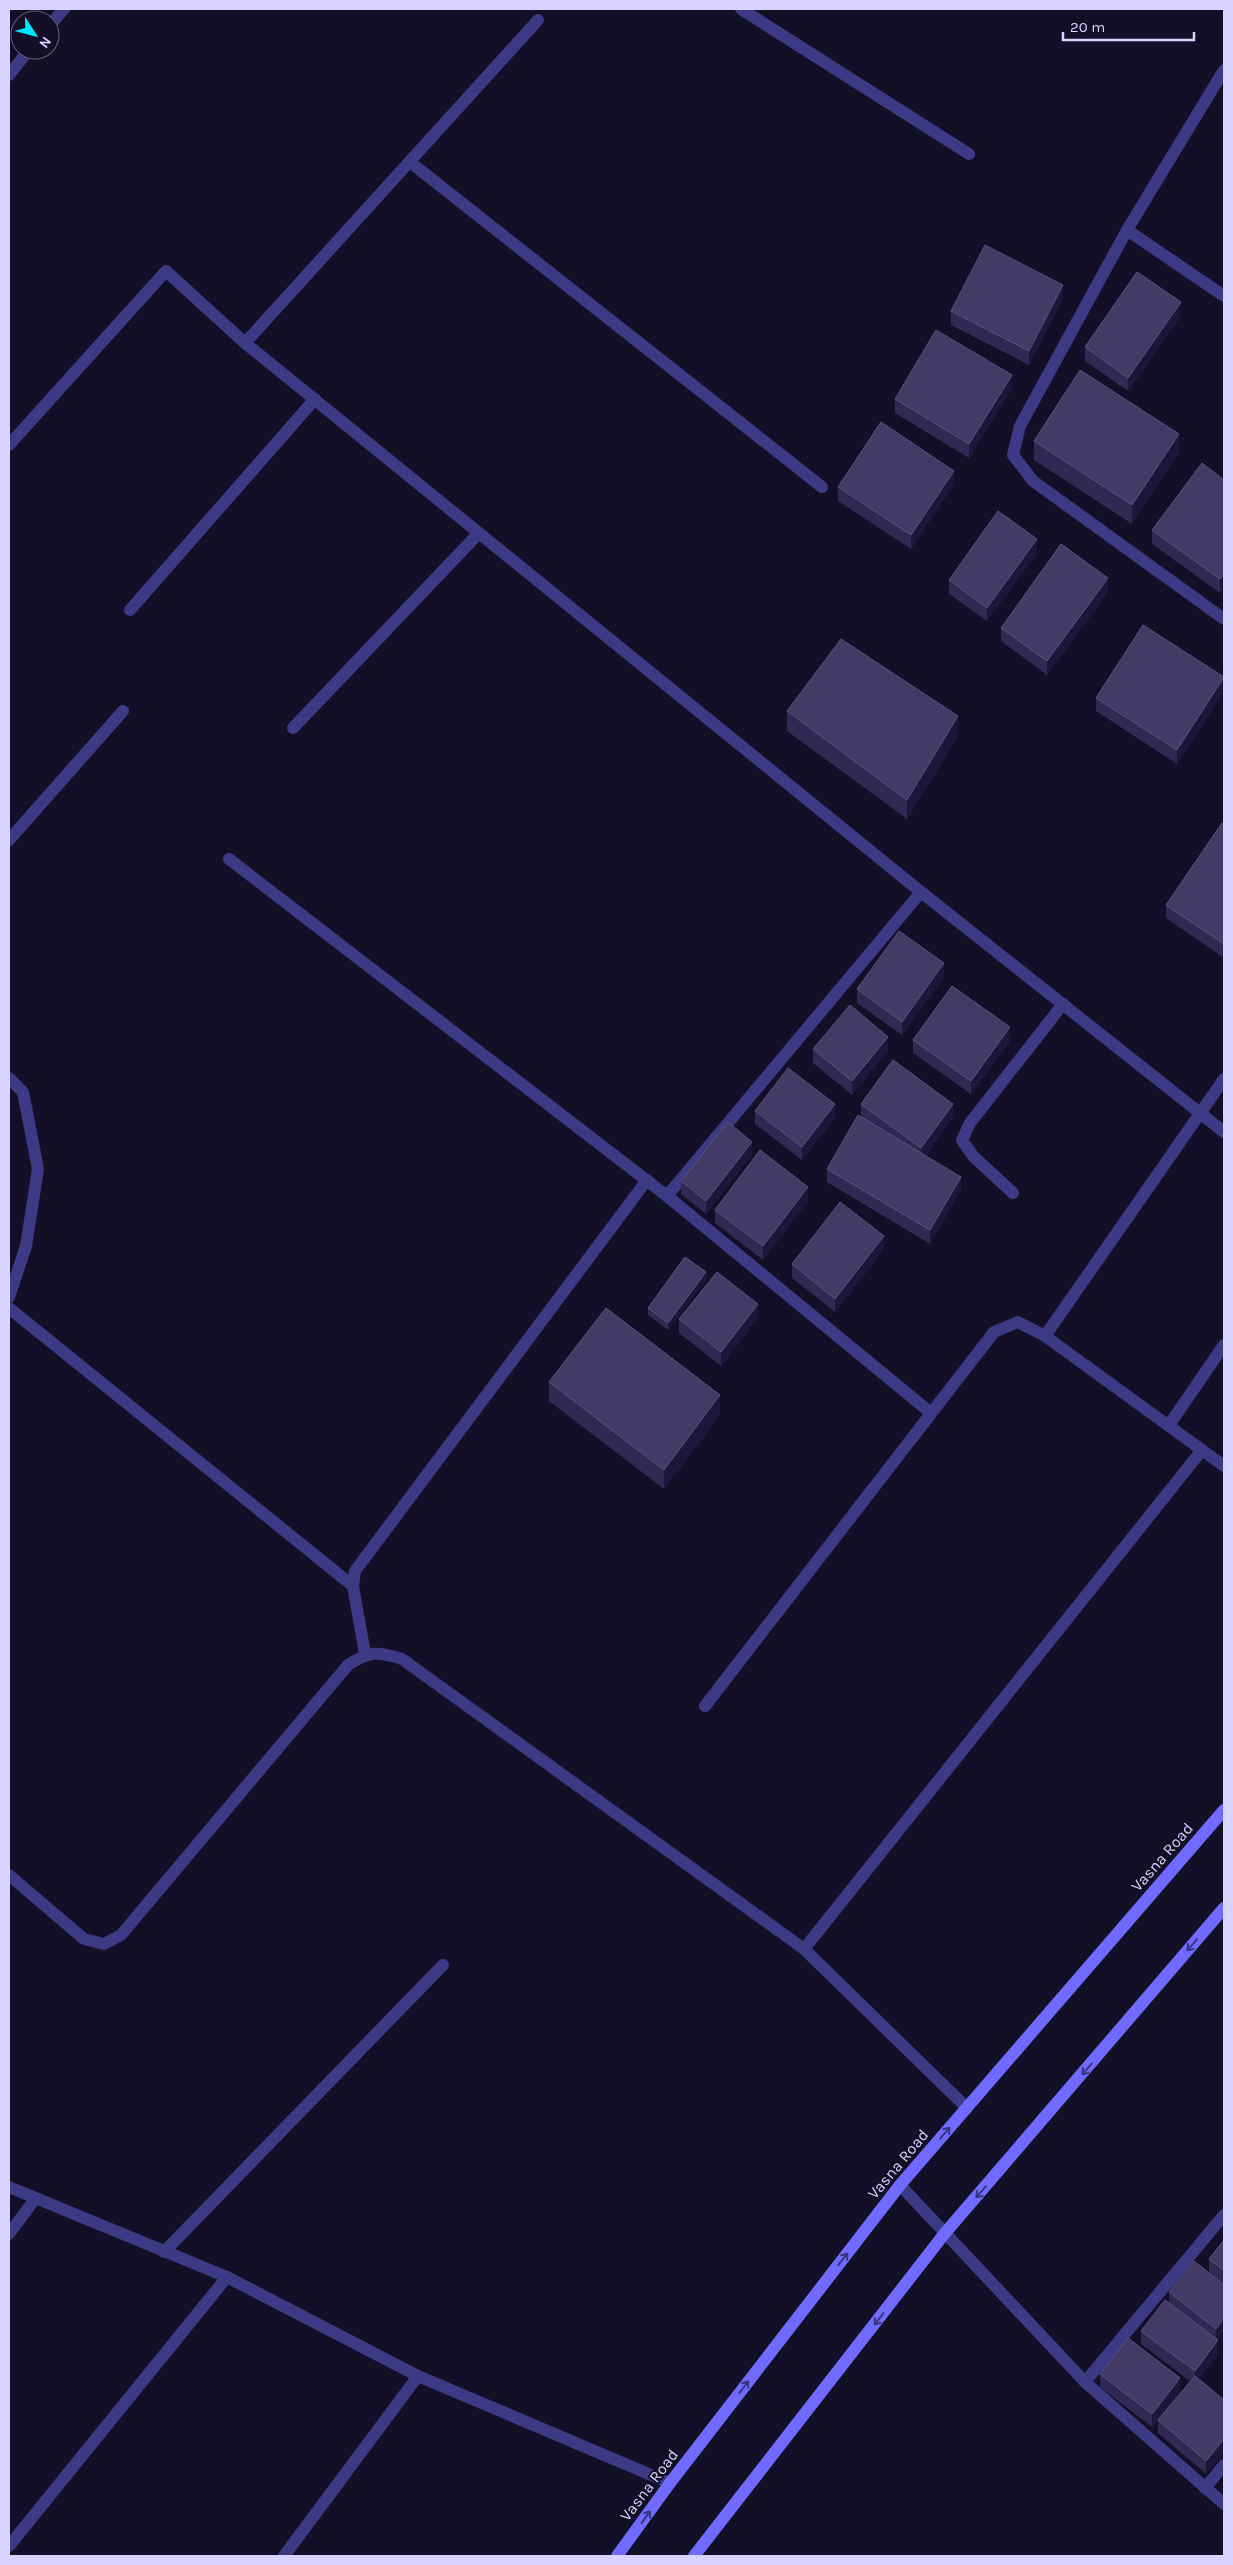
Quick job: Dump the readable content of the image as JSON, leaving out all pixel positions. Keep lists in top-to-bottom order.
{
  "streets": {
    "main road": ["Vasna Road"]
  },
  "scale_bar": "20 m",
  "north": "bottom right"
}
